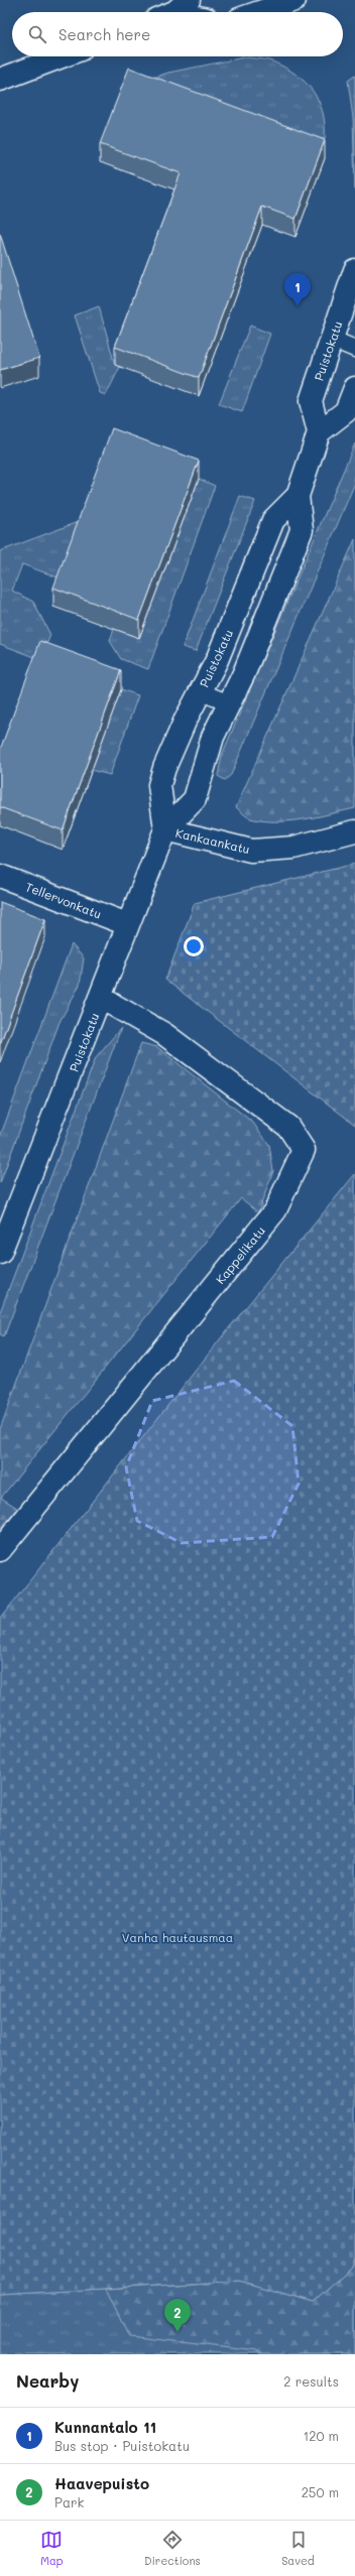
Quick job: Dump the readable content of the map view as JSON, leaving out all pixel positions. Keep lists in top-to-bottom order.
{
  "streets": {
    "main road": [
      "Puistokatu",
      "Kankaankatu",
      "Tellervonkatu",
      "Kappelikatu"
    ]
  },
  "crossings": [
    ["Puistokatu", "Kankaankatu"],
    ["Puistokatu", "Tellervonkatu"],
    ["Puistokatu", "Kappelikatu"]
  ],
  "parks": ["Vanha hautausmaa"],
  "page": {
    "search": "Search here",
    "pins": ["1", "2"],
    "heading": ["Nearby", "2 results"],
    "list": [
      {
        "mark": "1",
        "name": "Kunnantalo 11",
        "note": "Bus stop · Puistokatu",
        "value": "120 m"
      },
      {
        "mark": "2",
        "name": "Haavepuisto",
        "note": "Park",
        "value": "250 m"
      }
    ],
    "nav": ["Map", "Directions", "Saved"]
  }
}
